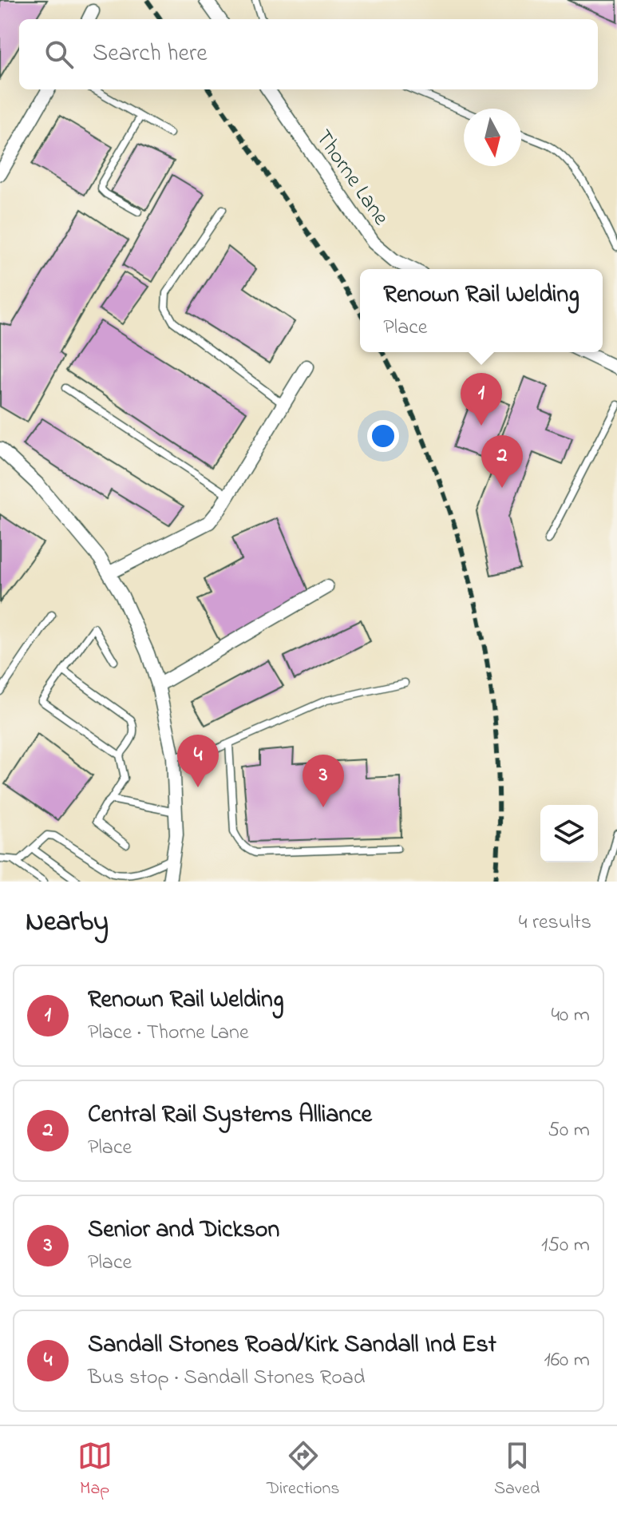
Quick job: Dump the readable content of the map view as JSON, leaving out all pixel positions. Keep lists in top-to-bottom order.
{
  "streets": {
    "street": ["Thorne Lane"]
  },
  "north": "bottom",
  "page": {
    "search": "Search here",
    "popup": ["Renown Rail Welding", "Place"],
    "pins": [
      "1",
      "2",
      "4",
      "3"
    ],
    "heading": ["Nearby", "4 results"],
    "list": [
      {
        "mark": "1",
        "name": "Renown Rail Welding",
        "note": "Place · Thorne Lane",
        "value": "40 m"
      },
      {
        "mark": "2",
        "name": "Central Rail Systems Alliance",
        "note": "Place",
        "value": "50 m"
      },
      {
        "mark": "3",
        "name": "Senior and Dickson",
        "note": "Place",
        "value": "150 m"
      },
      {
        "mark": "4",
        "name": "Sandall Stones Road/Kirk Sandall Ind Est",
        "note": "Bus stop · Sandall Stones Road",
        "value": "160 m"
      }
    ],
    "nav": ["Map", "Directions", "Saved"]
  }
}
